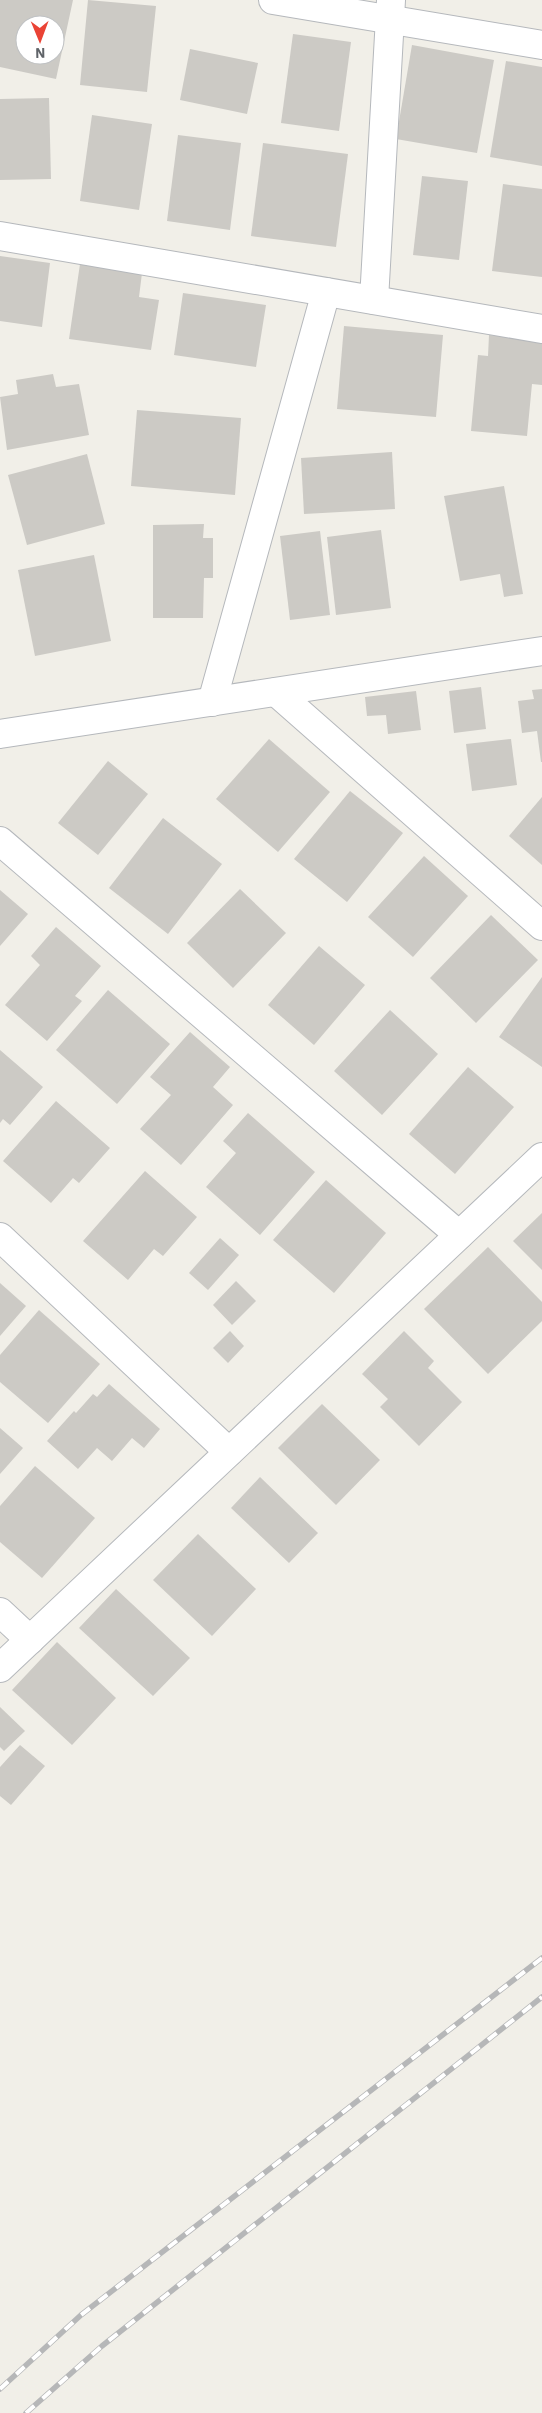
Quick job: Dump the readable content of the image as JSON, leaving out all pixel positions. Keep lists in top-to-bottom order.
{
  "north": "bottom"
}
